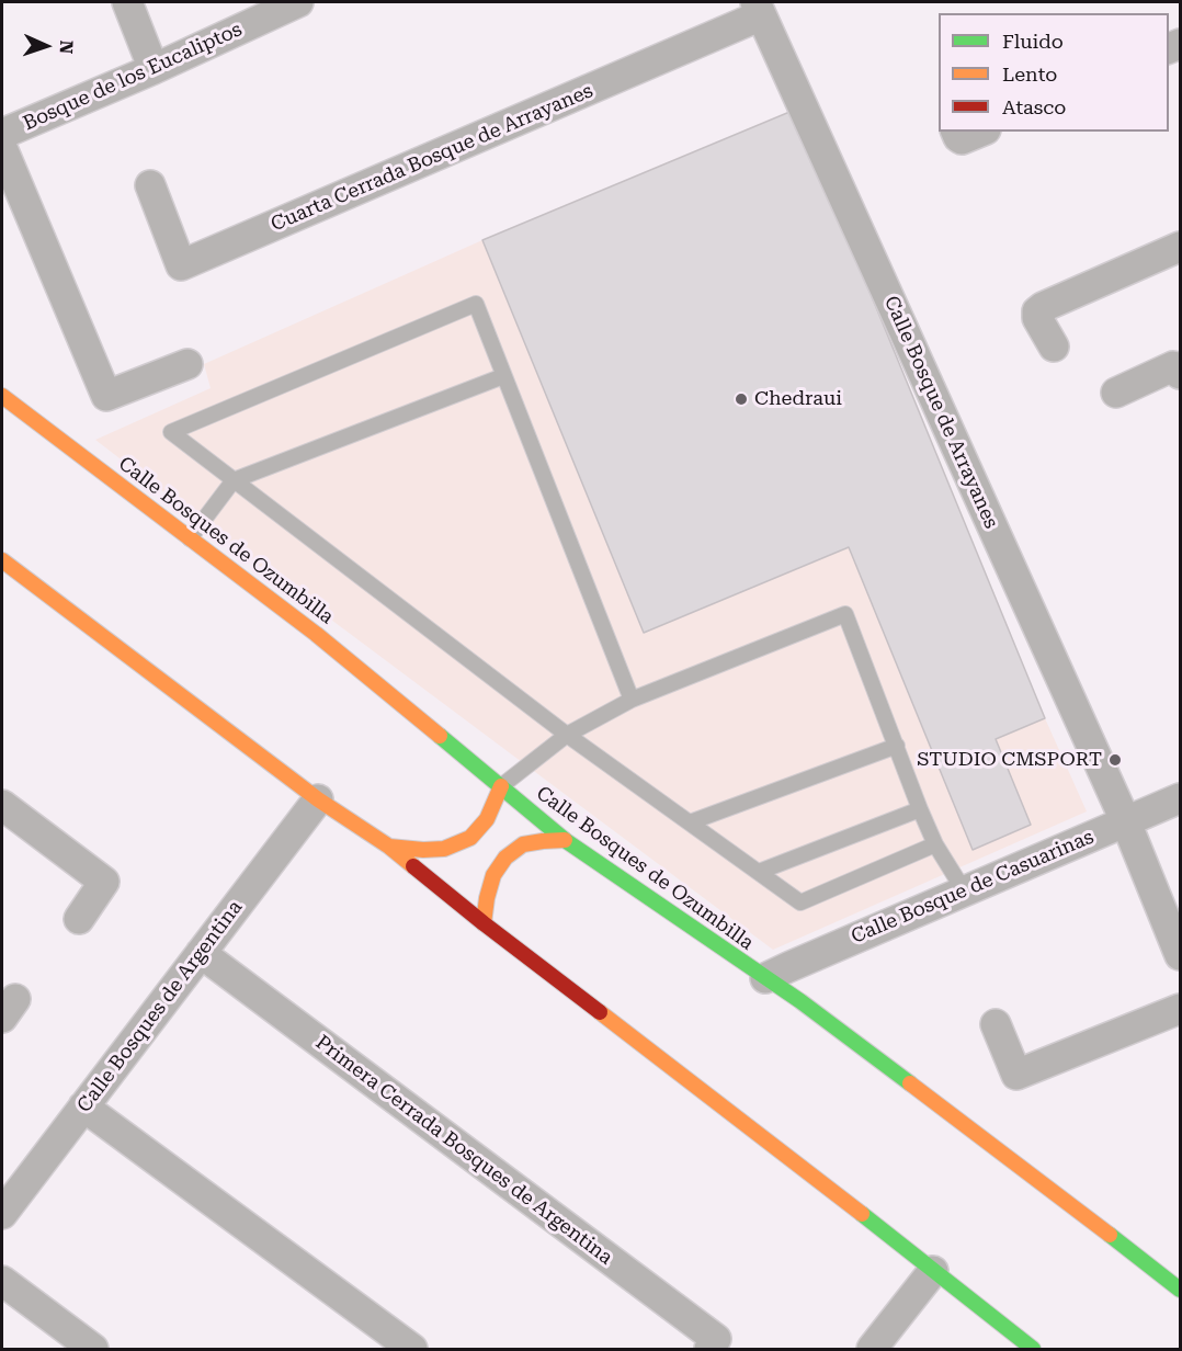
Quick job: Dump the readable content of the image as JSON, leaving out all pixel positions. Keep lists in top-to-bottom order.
{
  "streets": {
    "main road": ["Calle Bosques de Ozumbilla"],
    "street": [
      "Bosque de los Eucaliptos",
      "Cuarta Cerrada Bosque de Arrayanes",
      "Calle Bosque de Arrayanes",
      "Calle Bosque de Casuarinas",
      "Calle Bosques de Argentina",
      "Primera Cerrada Bosques de Argentina"
    ]
  },
  "crossings": [
    ["Cuarta Cerrada Bosque de Arrayanes", "Calle Bosque de Arrayanes"],
    ["Calle Bosque de Arrayanes", "Calle Bosque de Casuarinas"],
    ["Calle Bosques de Ozumbilla", "Calle Bosque de Casuarinas"],
    ["Calle Bosques de Argentina", "Primera Cerrada Bosques de Argentina"]
  ],
  "places": ["Chedraui", "STUDIO CMSPORT"],
  "legend": ["Fluido", "Lento", "Atasco"],
  "north": "right"
}
